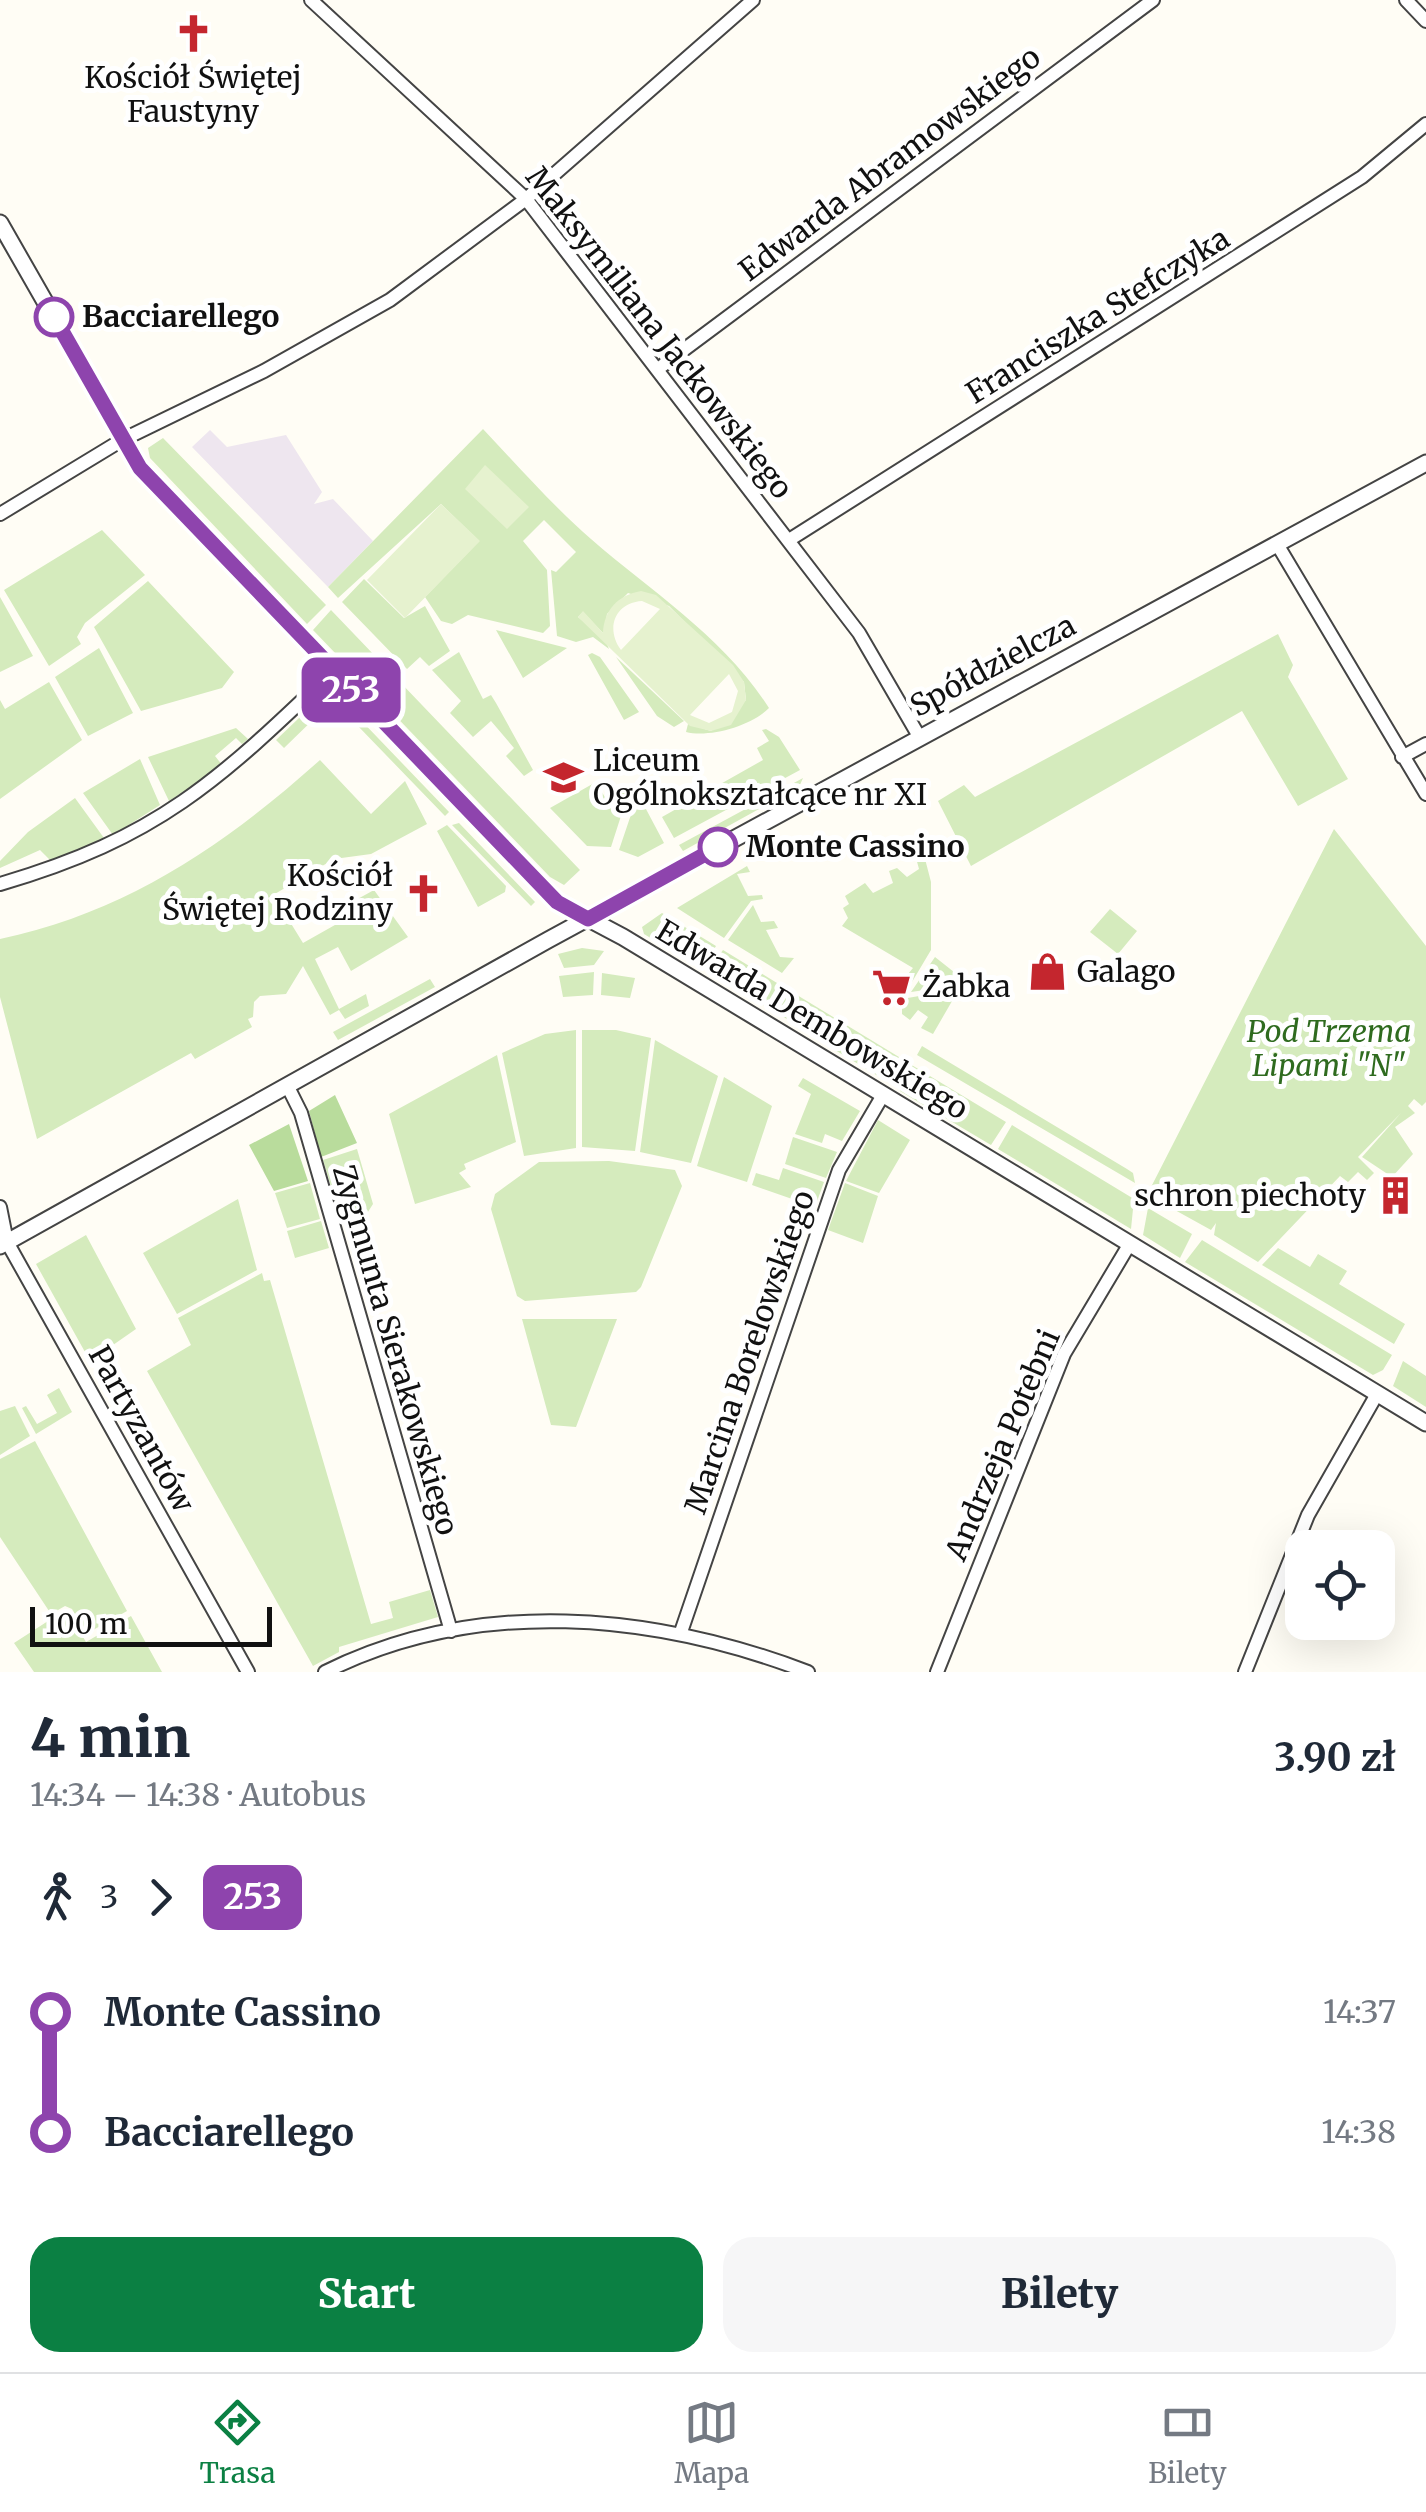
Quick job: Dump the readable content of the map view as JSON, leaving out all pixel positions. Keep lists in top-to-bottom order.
{
  "streets": {
    "street": [
      "Edwarda Abramowskiego",
      "Franciszka Stefczyka",
      "Maksymiliana Jackowskiego",
      "Spółdzielcza",
      "Edwarda Dembowskiego",
      "Zygmunta Sierakowskiego",
      "Marcina Borelowskiego",
      "Partyzantów",
      "Andrzeja Potebni"
    ]
  },
  "crossings": [
    ["Edwarda Abramowskiego", "Maksymiliana Jackowskiego"],
    ["Franciszka Stefczyka", "Maksymiliana Jackowskiego"],
    ["Maksymiliana Jackowskiego", "Spółdzielcza"],
    ["Spółdzielcza", "Edwarda Dembowskiego"],
    ["Edwarda Dembowskiego", "Marcina Borelowskiego"],
    ["Edwarda Dembowskiego", "Andrzeja Potebni"]
  ],
  "parks": ["Pod Trzema Lipami \"N\""],
  "places": {
    "church": ["Kościół Świętej Faustyny", "Kościół Świętej Rodziny"],
    "other": ["Bacciarellego", "Monte Cassino"],
    "school or university": ["Liceum Ogólnokształcące nr XI"],
    "shop": ["Galago"],
    "supermarket": ["Żabka"],
    "building": ["schron piechoty"]
  },
  "lines": ["bus line 253"],
  "scale_bar": "100 m",
  "page": {
    "on_map": "253",
    "scale": "100 m",
    "heading": ["4 min", "14:34 – 14:38 · Autobus", "3.90 zł"],
    "legs": ["3", "253"],
    "list": [
      {
        "name": "Monte Cassino",
        "value": "14:37"
      },
      {
        "name": "Bacciarellego",
        "value": "14:38"
      }
    ],
    "buttons": ["Start", "Bilety"],
    "tabs": ["Trasa", "Mapa", "Bilety"]
  }
}
